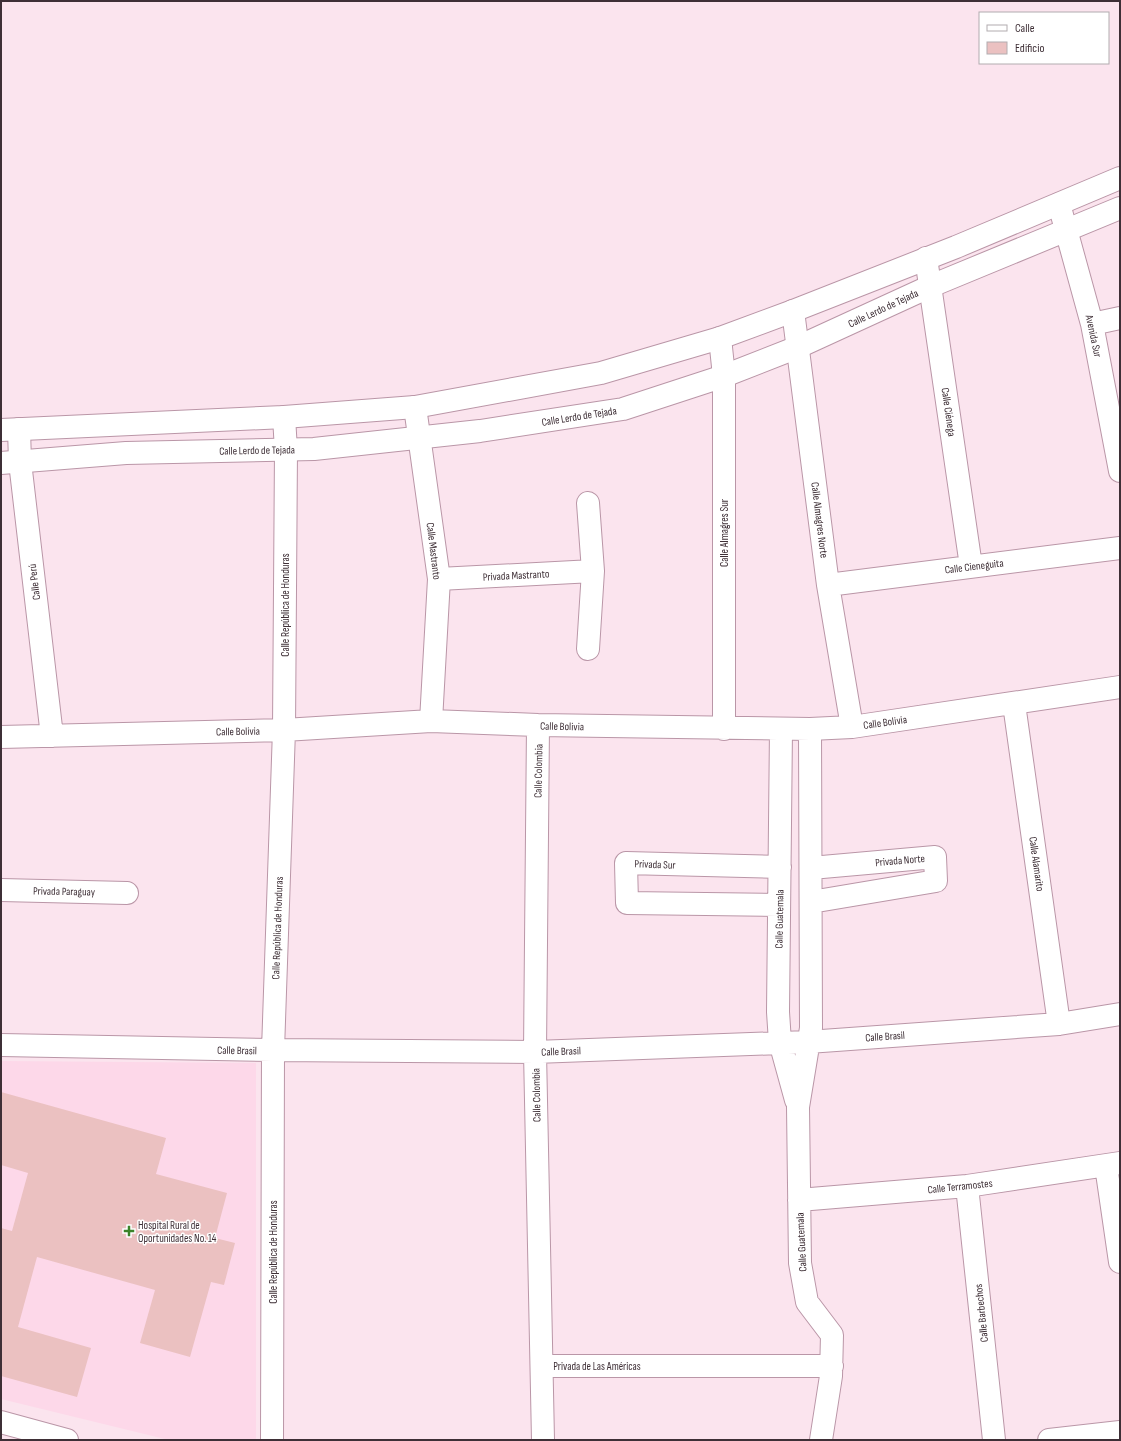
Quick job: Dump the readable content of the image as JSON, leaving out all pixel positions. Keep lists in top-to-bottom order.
{
  "streets": {
    "street": [
      "Calle Lerdo de Tejada",
      "Avenida Sur",
      "Calle Ciénega",
      "Calle Almagres Norte",
      "Calle Almagres Sur",
      "Calle Mastranto",
      "Calle Cieneguita",
      "Privada Mastranto",
      "Calle Perú",
      "Calle República de Honduras",
      "Calle Bolivia",
      "Calle Colombia",
      "Privada Norte",
      "Privada Sur",
      "Calle Alamarito",
      "Privada Paraguay",
      "Calle Guatemala",
      "Calle Brasil",
      "Calle Terramostes",
      "Calle Barbechos",
      "Privada de Las Américas"
    ]
  },
  "crossings": [
    ["Calle Lerdo de Tejada", "Avenida Sur"],
    ["Calle Lerdo de Tejada", "Calle Ciénega"],
    ["Calle Lerdo de Tejada", "Calle Almagres Norte"],
    ["Calle Lerdo de Tejada", "Calle Almagres Sur"],
    ["Calle Lerdo de Tejada", "Calle Mastranto"],
    ["Calle Lerdo de Tejada", "Calle Perú"],
    ["Calle Lerdo de Tejada", "Calle República de Honduras"],
    ["Calle Ciénega", "Calle Cieneguita"],
    ["Calle Almagres Norte", "Calle Cieneguita"],
    ["Calle Almagres Norte", "Calle Bolivia"],
    ["Calle Almagres Sur", "Calle Bolivia"],
    ["Calle Mastranto", "Privada Mastranto"],
    ["Calle Mastranto", "Calle Bolivia"],
    ["Calle Perú", "Calle Bolivia"],
    ["Calle República de Honduras", "Calle Bolivia"],
    ["Calle República de Honduras", "Calle Brasil"],
    ["Calle Bolivia", "Calle Colombia"],
    ["Calle Bolivia", "Calle Alamarito"],
    ["Calle Bolivia", "Calle Guatemala"],
    ["Calle Colombia", "Calle Brasil"],
    ["Calle Colombia", "Privada de Las Américas"],
    ["Privada Norte", "Calle Guatemala"],
    ["Privada Sur", "Calle Guatemala"],
    ["Calle Alamarito", "Calle Brasil"],
    ["Calle Guatemala", "Calle Brasil"],
    ["Calle Guatemala", "Calle Terramostes"],
    ["Calle Guatemala", "Privada de Las Américas"],
    ["Calle Terramostes", "Calle Barbechos"]
  ],
  "places": {
    "health": ["Hospital Rural de Oportunidades No. 14"]
  },
  "legend": ["Calle", "Edificio"]
}
